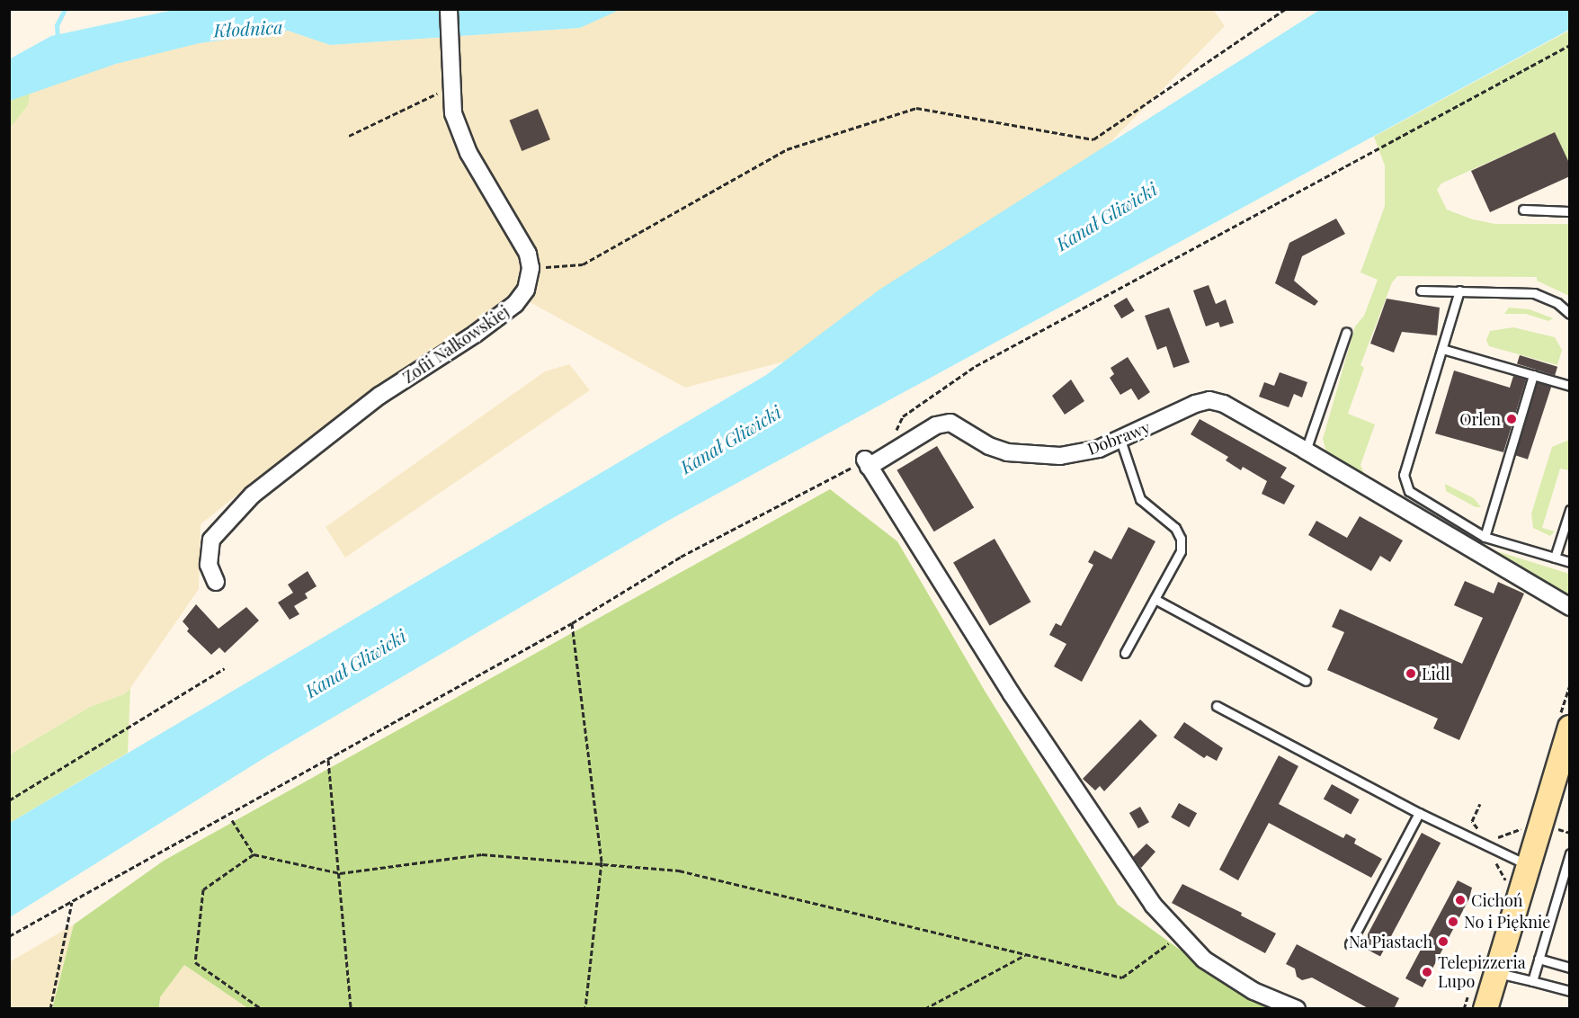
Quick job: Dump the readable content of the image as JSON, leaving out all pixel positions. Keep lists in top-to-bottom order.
{
  "streets": {
    "street": ["Zofii Nałkowskiej", "Dobrawy"]
  },
  "water": ["Kłodnica", "Kanał Gliwicki"],
  "places": [
    "Orlen",
    "Lidl",
    "Cichoń",
    "No i Pięknie",
    "Na Piastach",
    "Telepizzeria Lupo"
  ]
}
